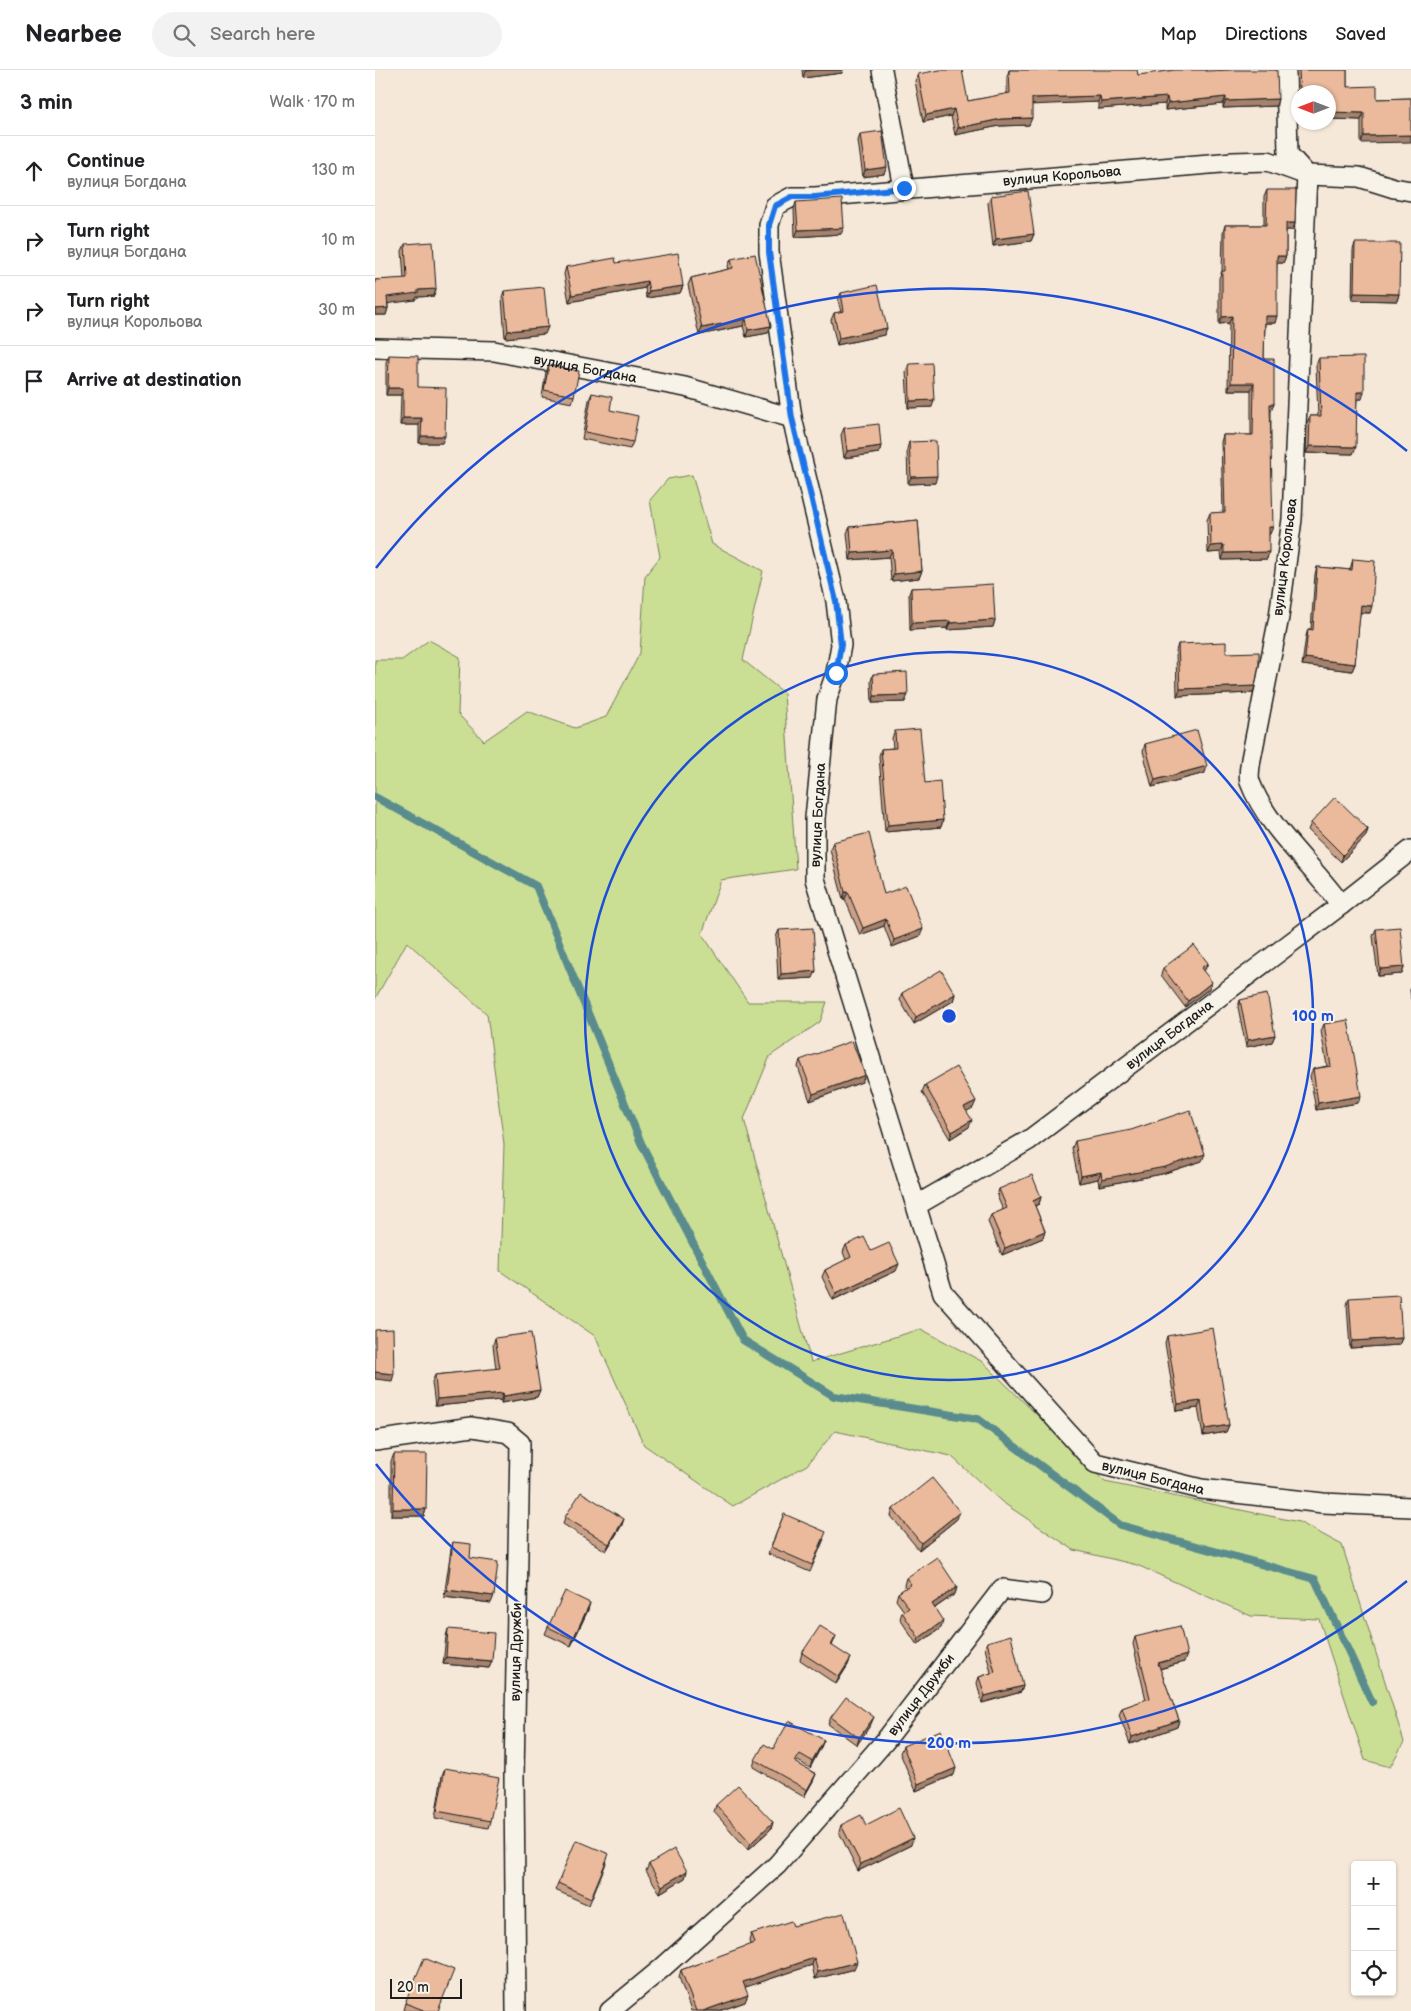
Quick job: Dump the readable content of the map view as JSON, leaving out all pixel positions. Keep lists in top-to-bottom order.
{
  "streets": {
    "street": ["вулиця Корольова", "вулиця Богдана", "вулиця Дружби"]
  },
  "crossings": [
    ["вулиця Корольова", "вулиця Богдана"]
  ],
  "scale_bar": "20 m",
  "north": "left",
  "page": {
    "header": "Nearbee",
    "search": "Search here",
    "nav": ["Map", "Directions", "Saved"],
    "heading": ["3 min", "Walk · 170 m"],
    "list": [
      ["Continue", "вулиця Богдана", "130 m"],
      ["Turn right", "вулиця Богдана", "10 m"],
      ["Turn right", "вулиця Корольова", "30 m"],
      "Arrive at destination"
    ],
    "map_buttons": ["+", "−"],
    "scale": "20 m"
  },
  "rings": ["100 m", "200 m"]
}
